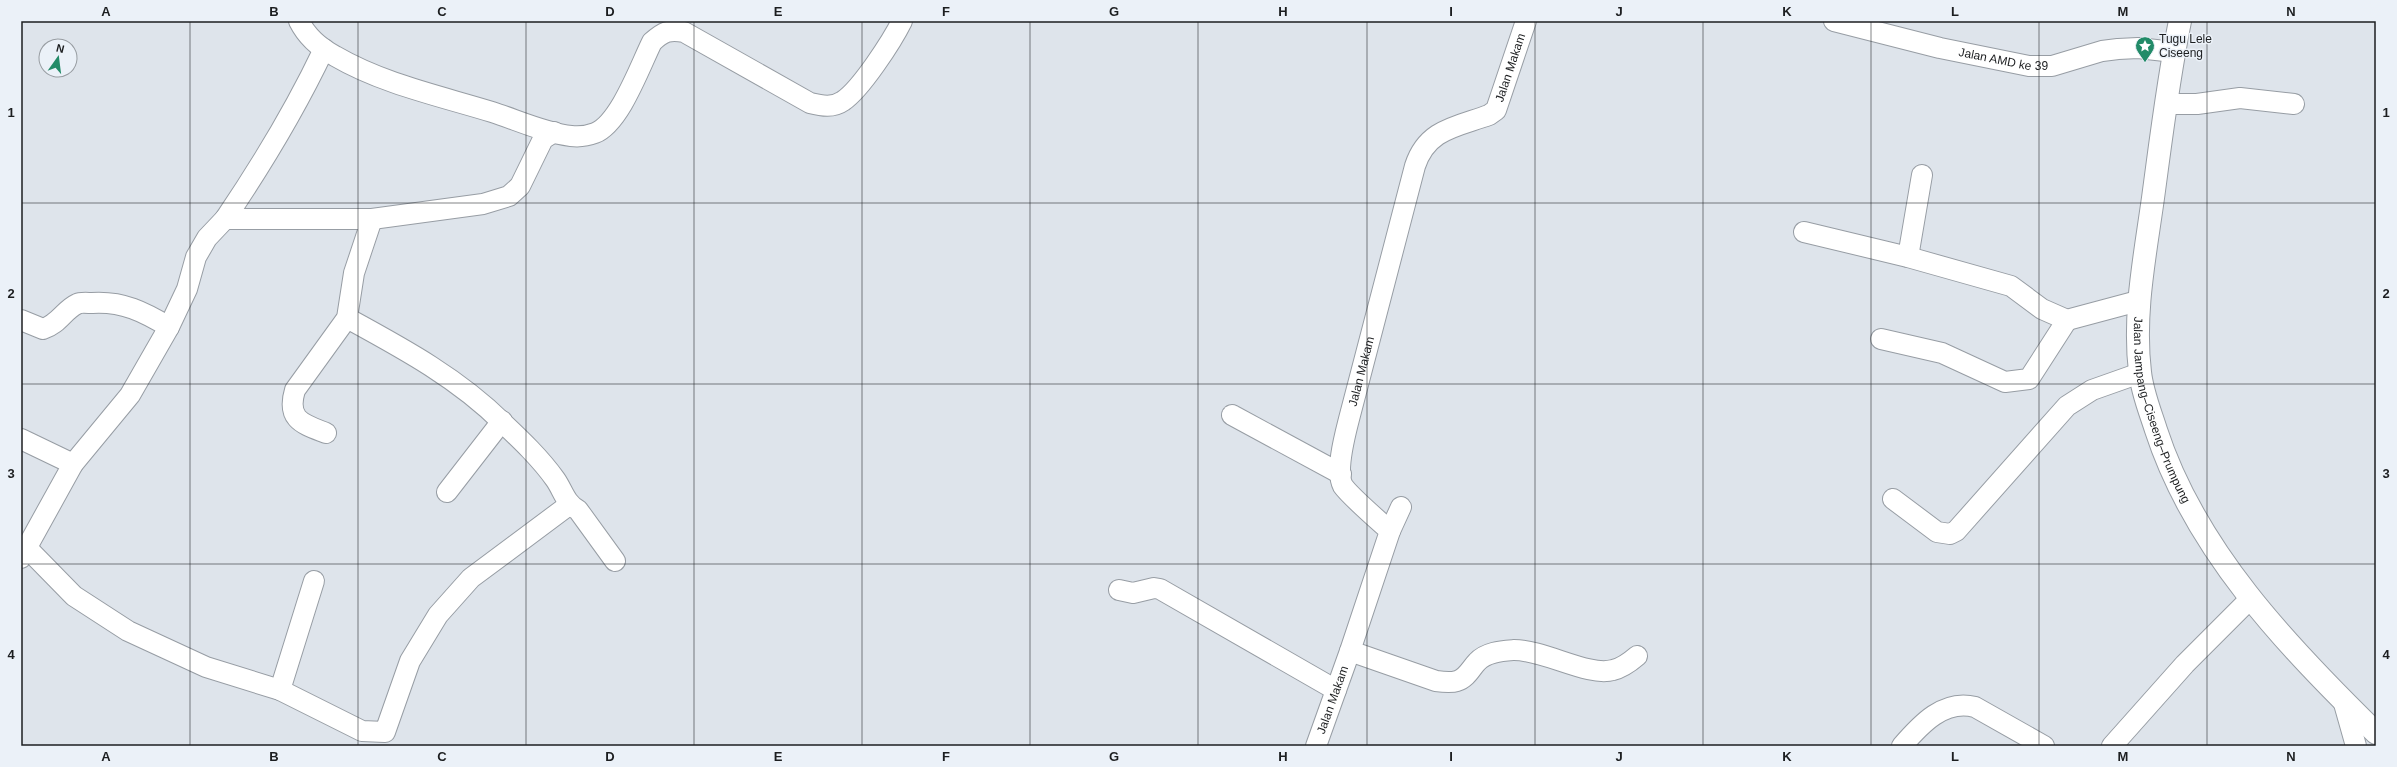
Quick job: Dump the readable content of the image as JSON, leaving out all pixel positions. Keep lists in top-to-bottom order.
{
  "streets": {
    "main road": ["Jalan Jampang–Ciseeng–Prumpung"],
    "street": ["Jalan AMD ke 39", "Jalan Makam"]
  },
  "crossings": [
    ["Jalan AMD ke 39", "Jalan Jampang–Ciseeng–Prumpung"]
  ],
  "places": {
    "place": ["Tugu Lele Ciseeng"]
  },
  "north": "top",
  "grid": {
    "columns": [
      "A",
      "B",
      "C",
      "D",
      "E",
      "F",
      "G",
      "H",
      "I",
      "J",
      "K",
      "L",
      "M",
      "N"
    ],
    "rows": [
      "1",
      "2",
      "3",
      "4"
    ]
  }
}
